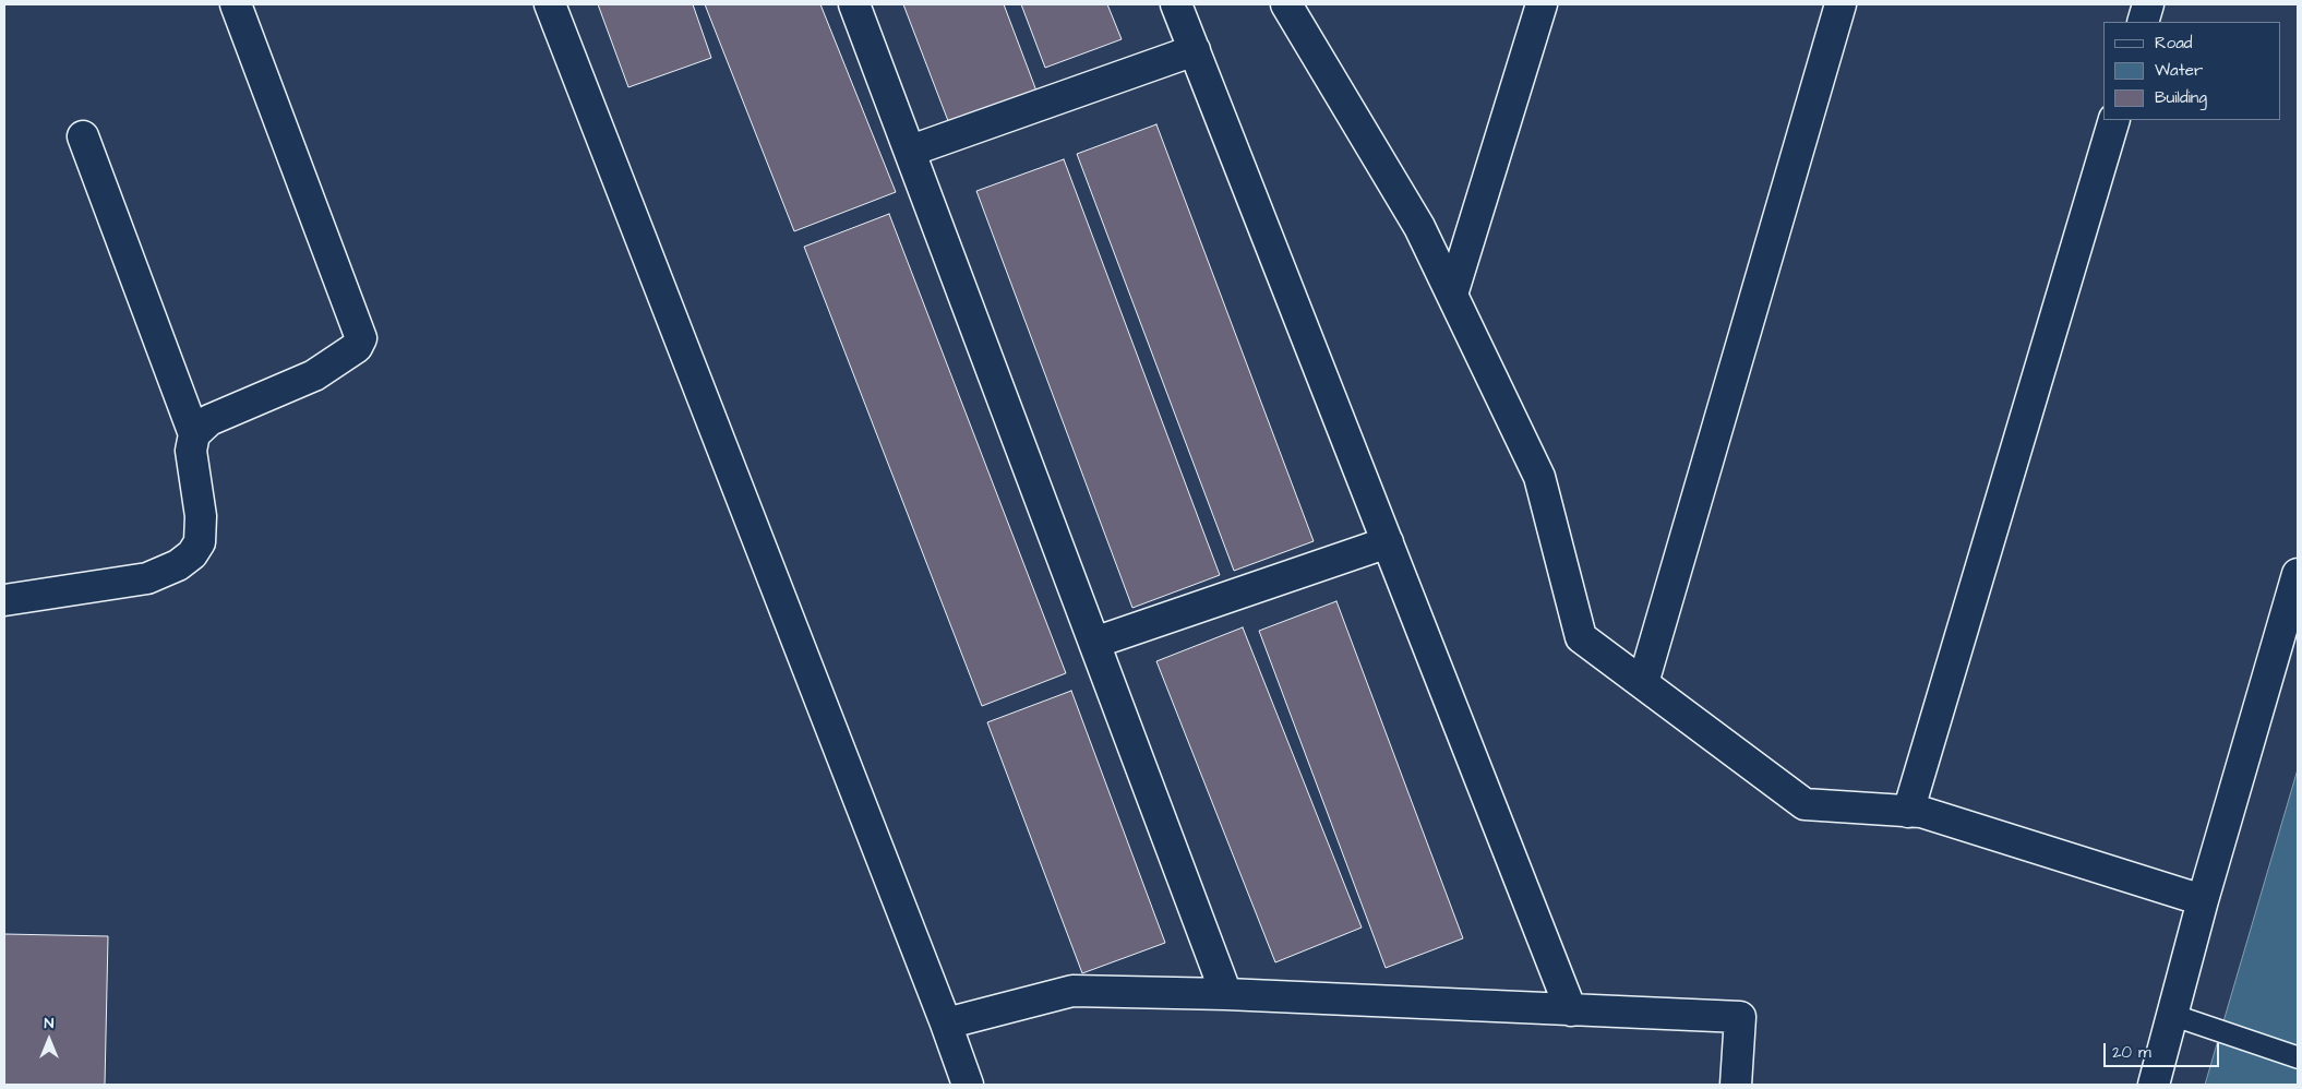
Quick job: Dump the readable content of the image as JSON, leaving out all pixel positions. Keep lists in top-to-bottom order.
{
  "legend": ["Road", "Water", "Building"],
  "scale_bar": "20 m",
  "north": "top"
}
